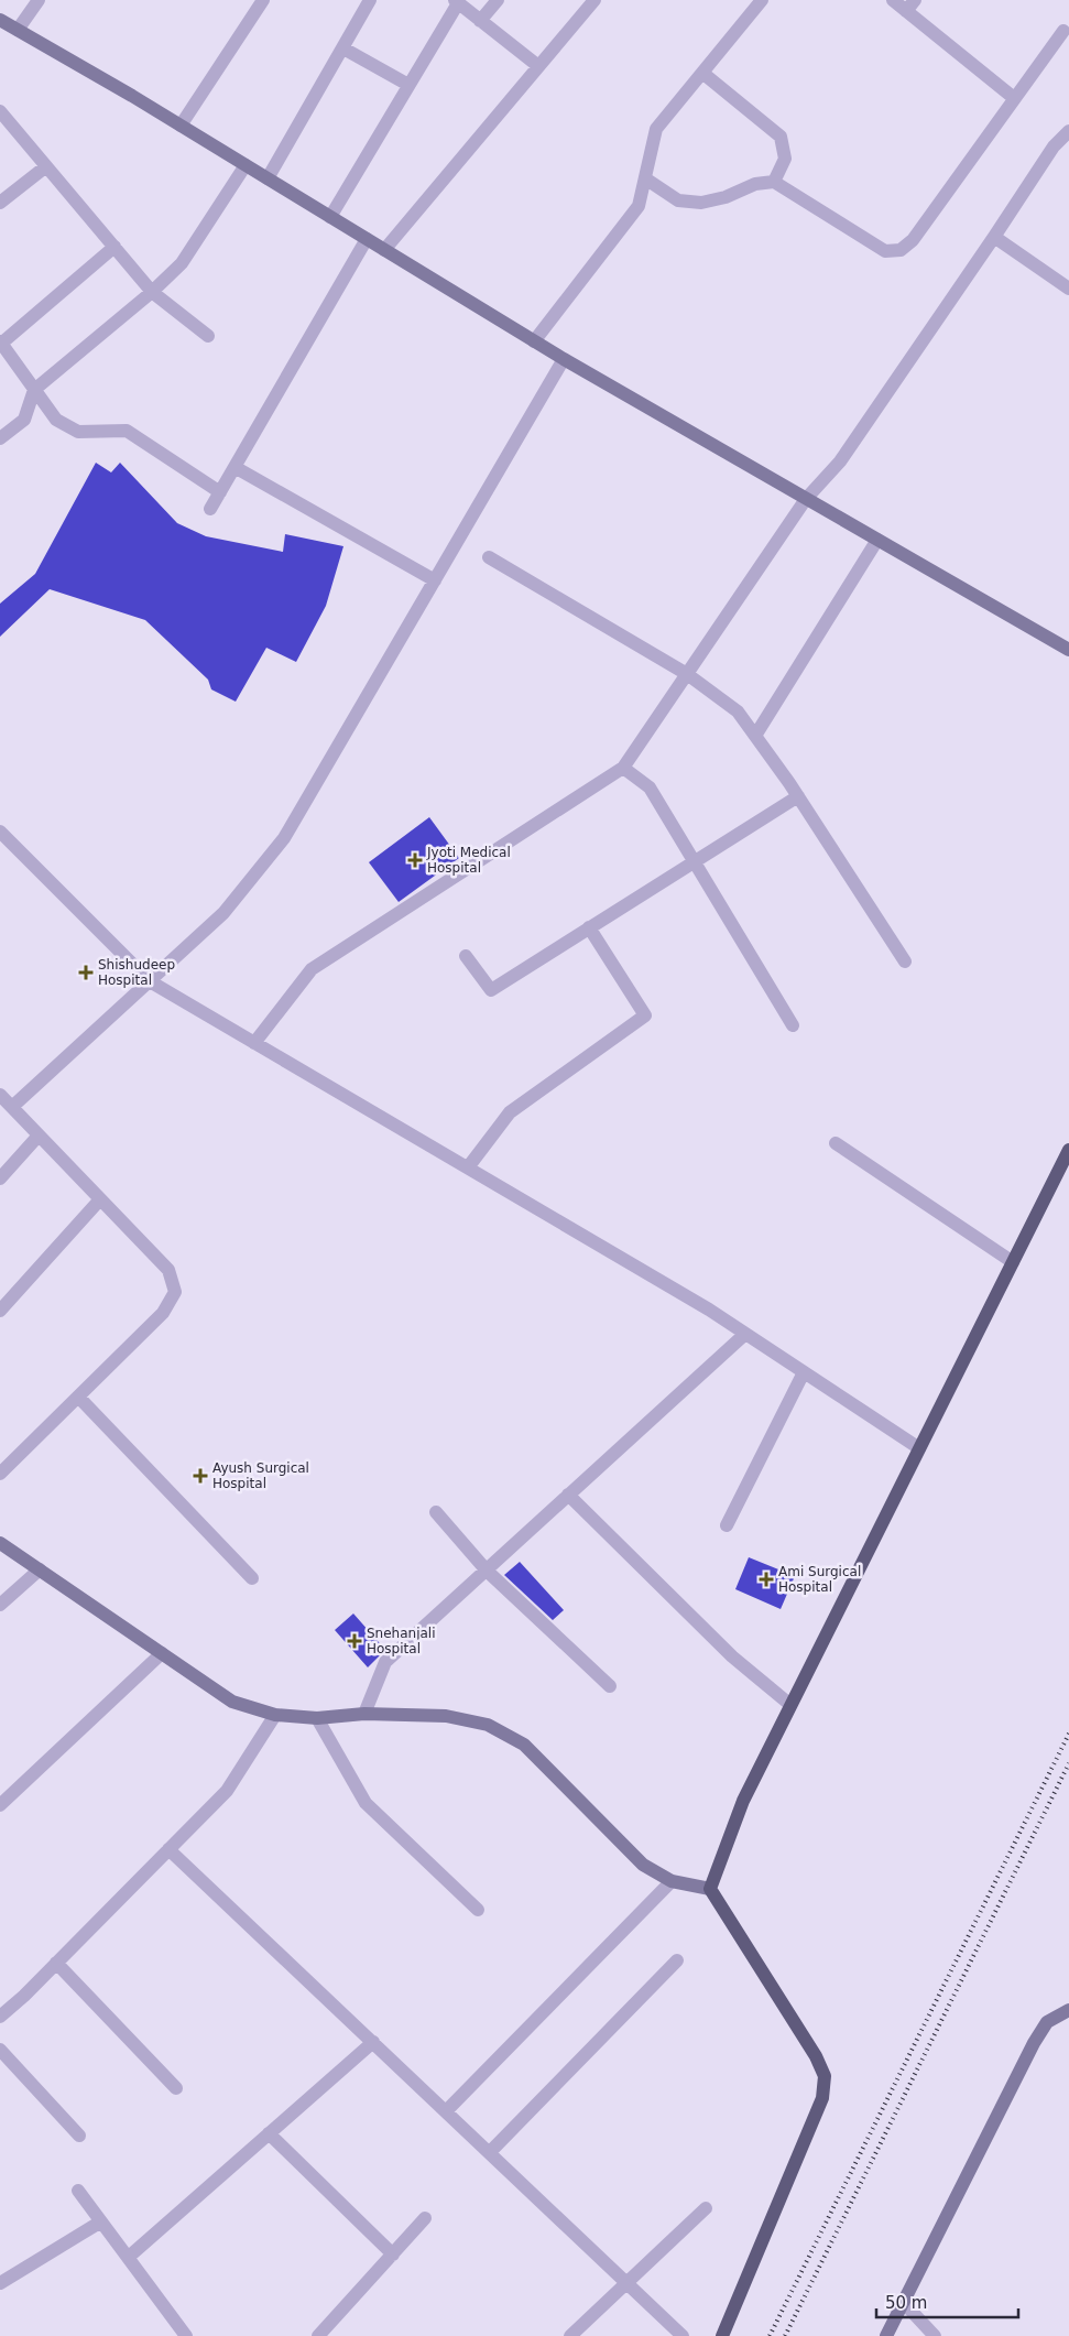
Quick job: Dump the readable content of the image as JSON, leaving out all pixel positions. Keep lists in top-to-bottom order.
{
  "places": {
    "health": [
      "Jyoti Medical Hospital",
      "Shishudeep Hospital",
      "Ayush Surgical Hospital",
      "Ami Surgical Hospital",
      "Snehanjali Hospital"
    ]
  },
  "scale_bar": "50 m"
}
